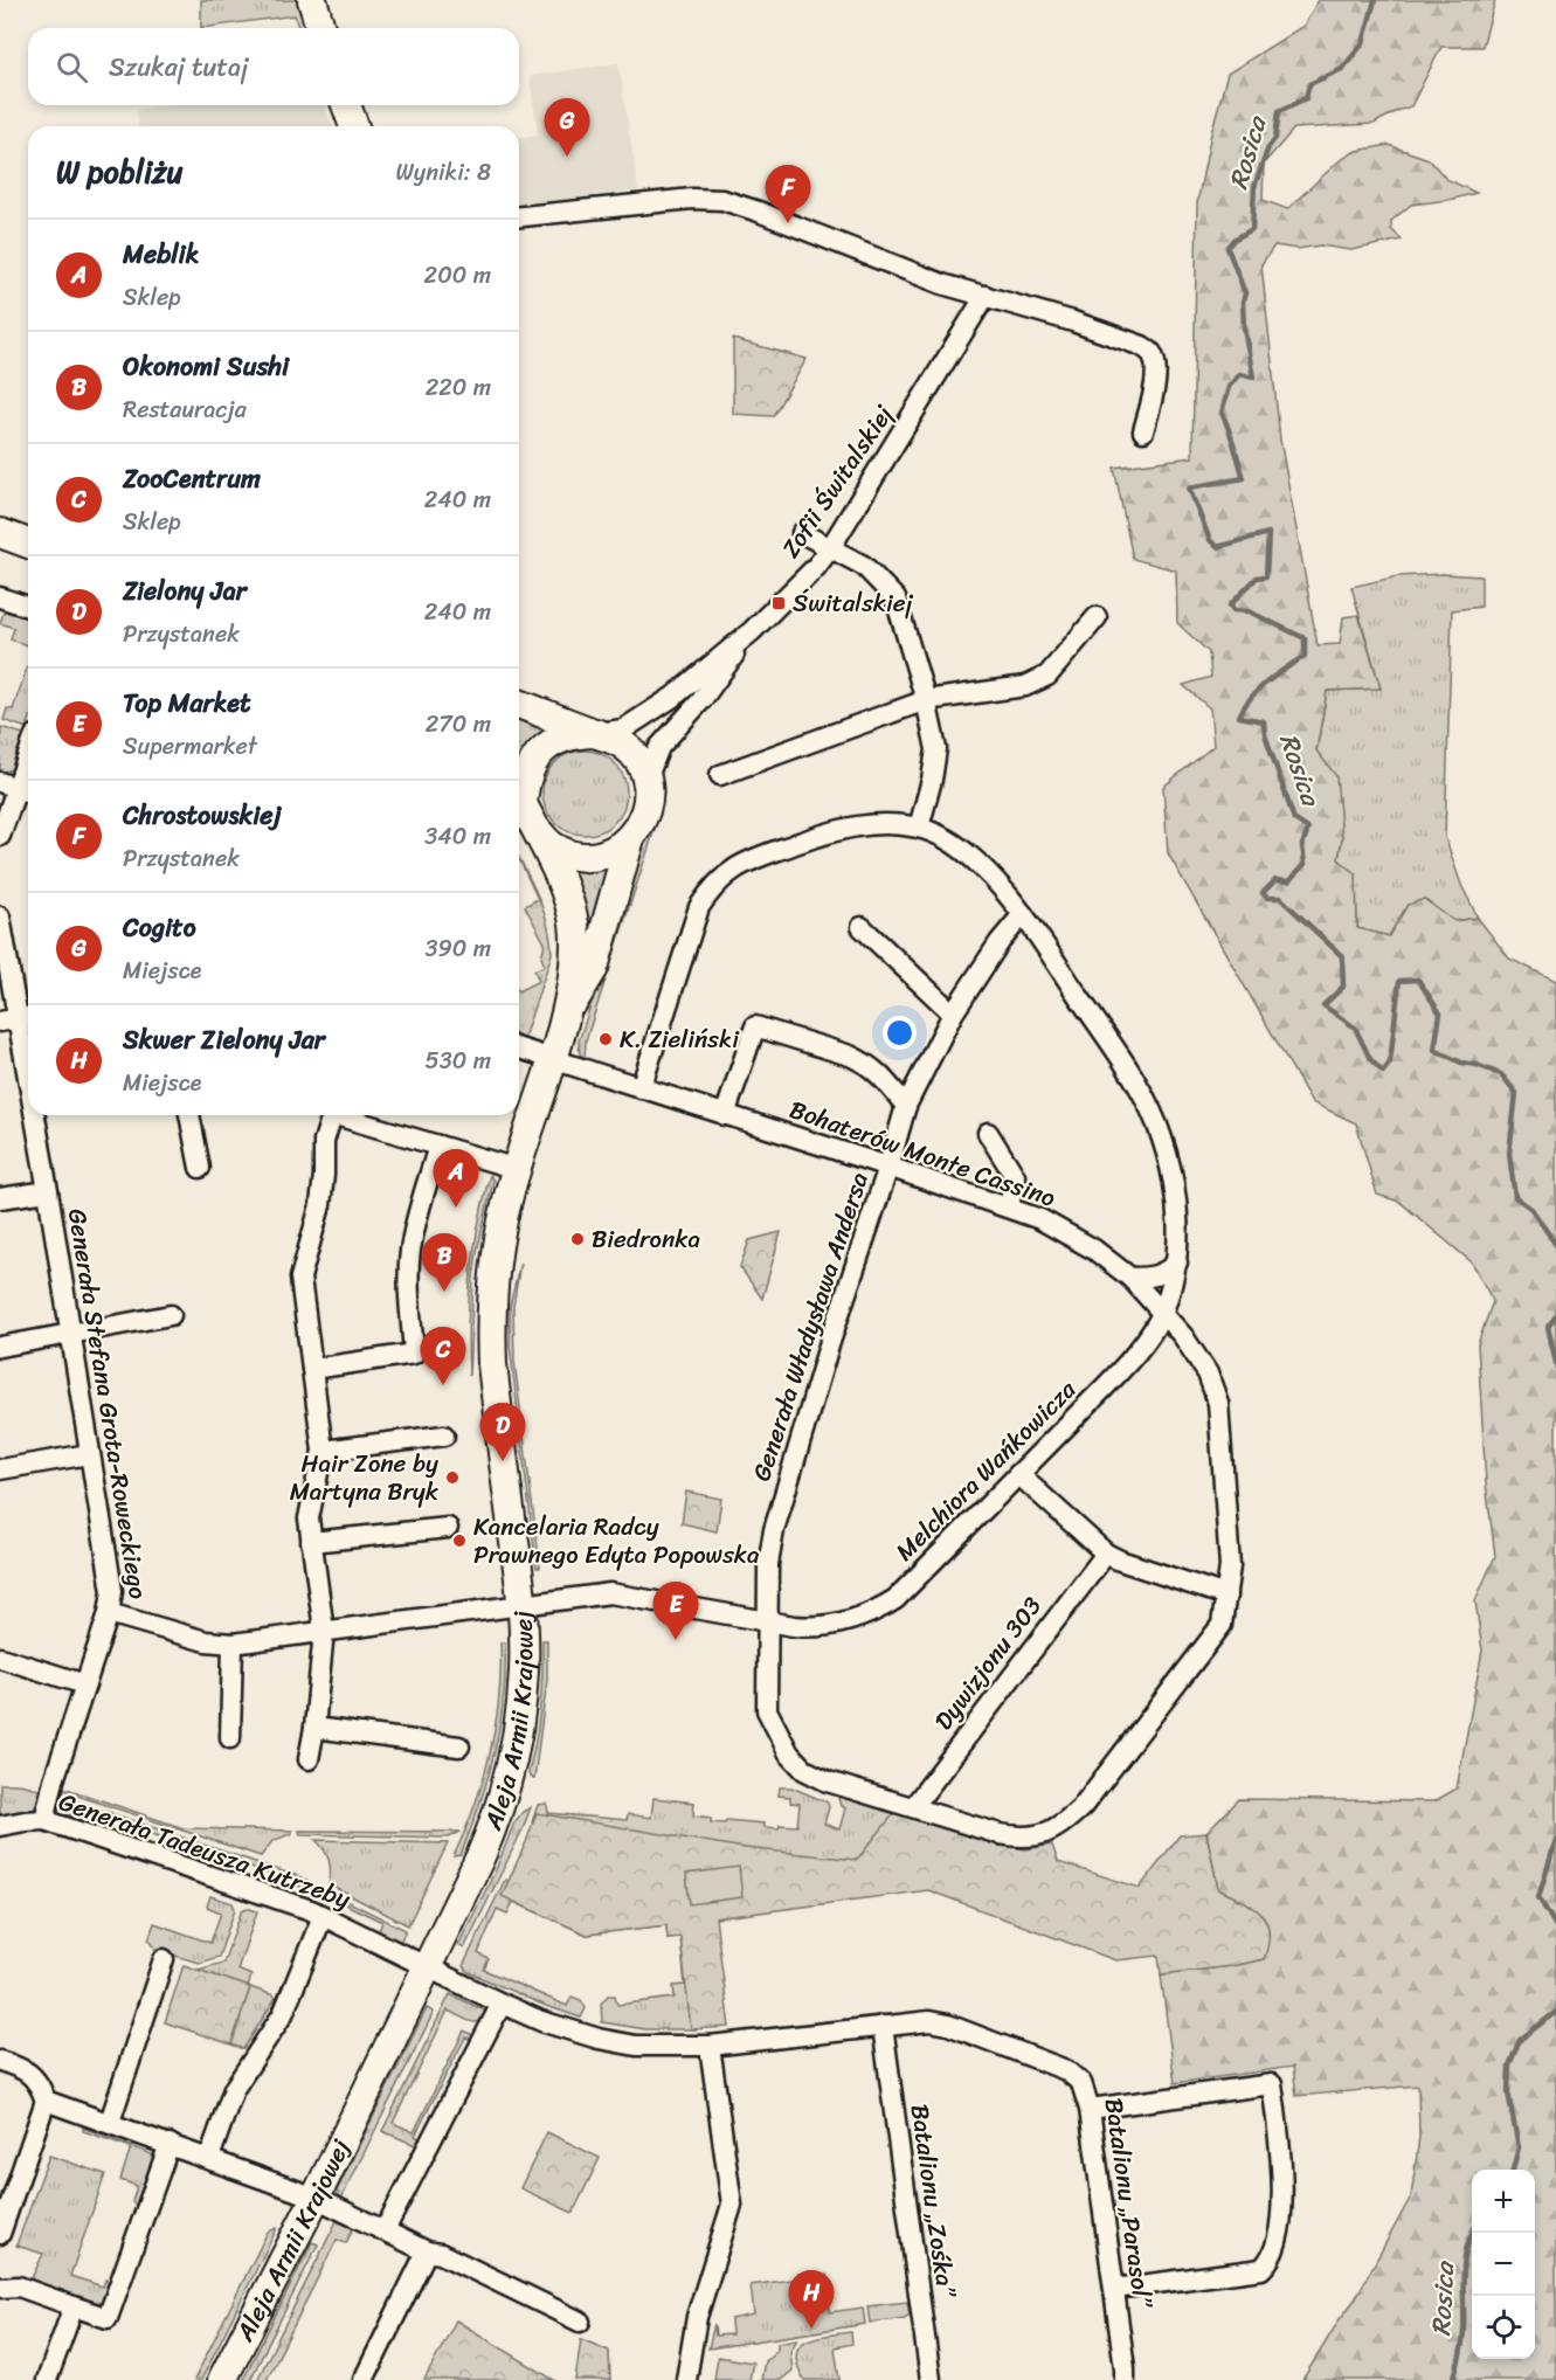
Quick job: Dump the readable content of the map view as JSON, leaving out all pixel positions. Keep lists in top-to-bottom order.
{
  "streets": {
    "street": [
      "Zofii Świtalskiej",
      "Bohaterów Monte Cassino",
      "Generała Władysława Andersa",
      "Generała Stefana Grota-Roweckiego",
      "Melchiora Wańkowicza",
      "Dywizjonu 303",
      "Aleja Armii Krajowej",
      "Generała Tadeusza Kutrzeby",
      "Batalionu „Zośka”",
      "Batalionu „Parasol”"
    ]
  },
  "crossings": [
    ["Zofii Świtalskiej", "Aleja Armii Krajowej"],
    ["Bohaterów Monte Cassino", "Generała Władysława Andersa"],
    ["Bohaterów Monte Cassino", "Melchiora Wańkowicza"],
    ["Bohaterów Monte Cassino", "Dywizjonu 303"],
    ["Bohaterów Monte Cassino", "Aleja Armii Krajowej"],
    ["Generała Władysława Andersa", "Melchiora Wańkowicza"],
    ["Generała Stefana Grota-Roweckiego", "Melchiora Wańkowicza"],
    ["Generała Stefana Grota-Roweckiego", "Aleja Armii Krajowej"],
    ["Melchiora Wańkowicza", "Aleja Armii Krajowej"],
    ["Aleja Armii Krajowej", "Generała Tadeusza Kutrzeby"],
    ["Aleja Armii Krajowej", "Batalionu „Parasol”"],
    ["Generała Tadeusza Kutrzeby", "Batalionu „Parasol”"],
    ["Batalionu „Zośka”", "Batalionu „Parasol”"]
  ],
  "water": ["Rosica"],
  "places": {
    "transit": ["Świtalskiej"],
    "other": [
      "K. Zieliński",
      "Biedronka",
      "Hair Zone by Martyna Bryk",
      "Kancelaria Radcy Prawnego Edyta Popowska"
    ]
  },
  "page": {
    "search": "Szukaj tutaj",
    "pins": [
      "G",
      "F",
      "A",
      "B",
      "C",
      "D",
      "E",
      "H"
    ],
    "heading": ["W pobliżu", "Wyniki: 8"],
    "list": [
      {
        "mark": "A",
        "name": "Meblik",
        "note": "Sklep",
        "value": "200 m"
      },
      {
        "mark": "B",
        "name": "Okonomi Sushi",
        "note": "Restauracja",
        "value": "220 m"
      },
      {
        "mark": "C",
        "name": "ZooCentrum",
        "note": "Sklep",
        "value": "240 m"
      },
      {
        "mark": "D",
        "name": "Zielony Jar",
        "note": "Przystanek",
        "value": "240 m"
      },
      {
        "mark": "E",
        "name": "Top Market",
        "note": "Supermarket",
        "value": "270 m"
      },
      {
        "mark": "F",
        "name": "Chrostowskiej",
        "note": "Przystanek",
        "value": "340 m"
      },
      {
        "mark": "G",
        "name": "Cogito",
        "note": "Miejsce",
        "value": "390 m"
      },
      {
        "mark": "H",
        "name": "Skwer Zielony Jar",
        "note": "Miejsce",
        "value": "530 m"
      }
    ],
    "map_buttons": ["+", "−"]
  }
}
